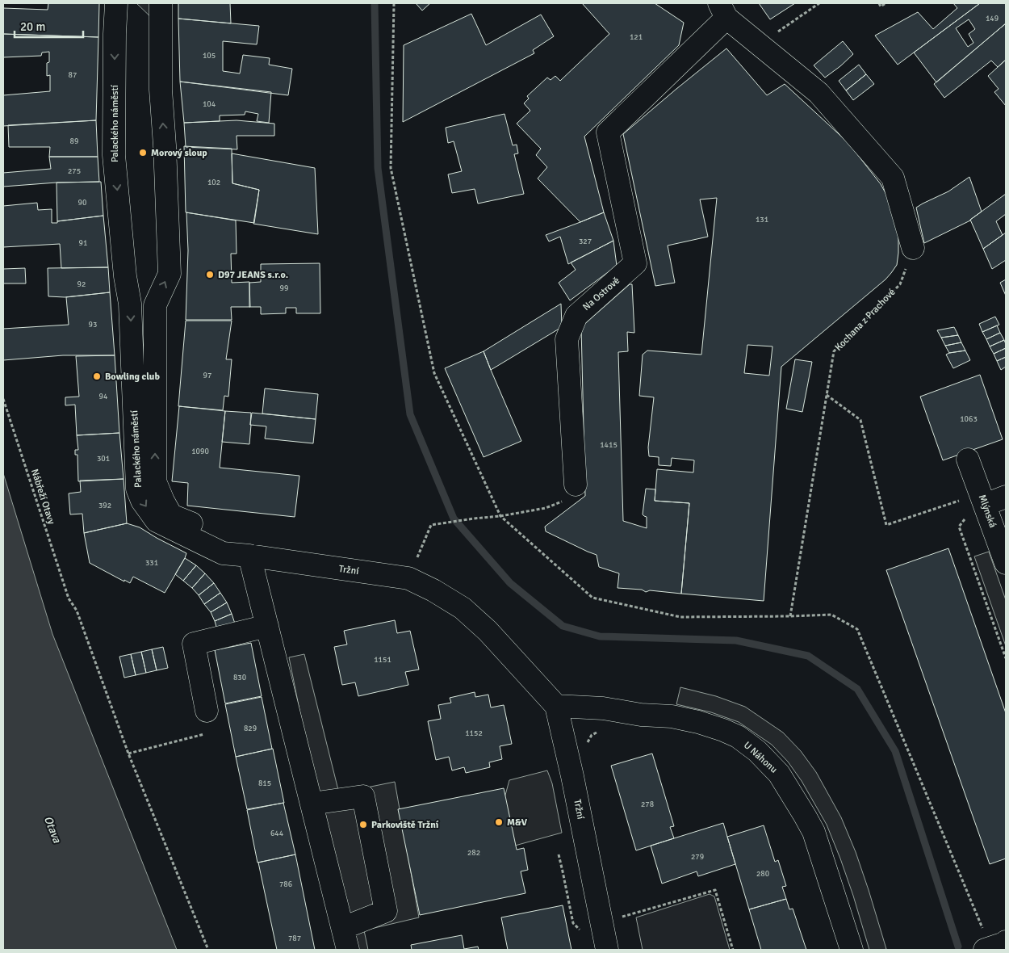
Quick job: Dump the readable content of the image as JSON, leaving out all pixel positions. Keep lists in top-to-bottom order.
{
  "streets": {
    "street": [
      "Palackého náměstí",
      "Na Ostrově",
      "Mlýnská",
      "Tržní",
      "U Náhonu"
    ],
    "path": ["Kochana z Prachové", "Nábřeží Otavy"]
  },
  "crossings": [
    ["Palackého náměstí", "Tržní"],
    ["Tržní", "U Náhonu"]
  ],
  "water": ["Otava"],
  "places": [
    "Morový sloup",
    "D97 JEANS s.r.o.",
    "Bowling club",
    "M&V",
    "Parkoviště Tržní"
  ],
  "house_numbers": [
    "149",
    "121",
    "105",
    "87",
    "104",
    "89",
    "275",
    "102",
    "90",
    "131",
    "327",
    "91",
    "92",
    "99",
    "93",
    "97",
    "94",
    "1063",
    "1415",
    "1090",
    "301",
    "392",
    "331",
    "1151",
    "830",
    "829",
    "1152",
    "815",
    "278",
    "644",
    "282",
    "279",
    "280",
    "786",
    "787"
  ],
  "scale_bar": "20 m"
}
